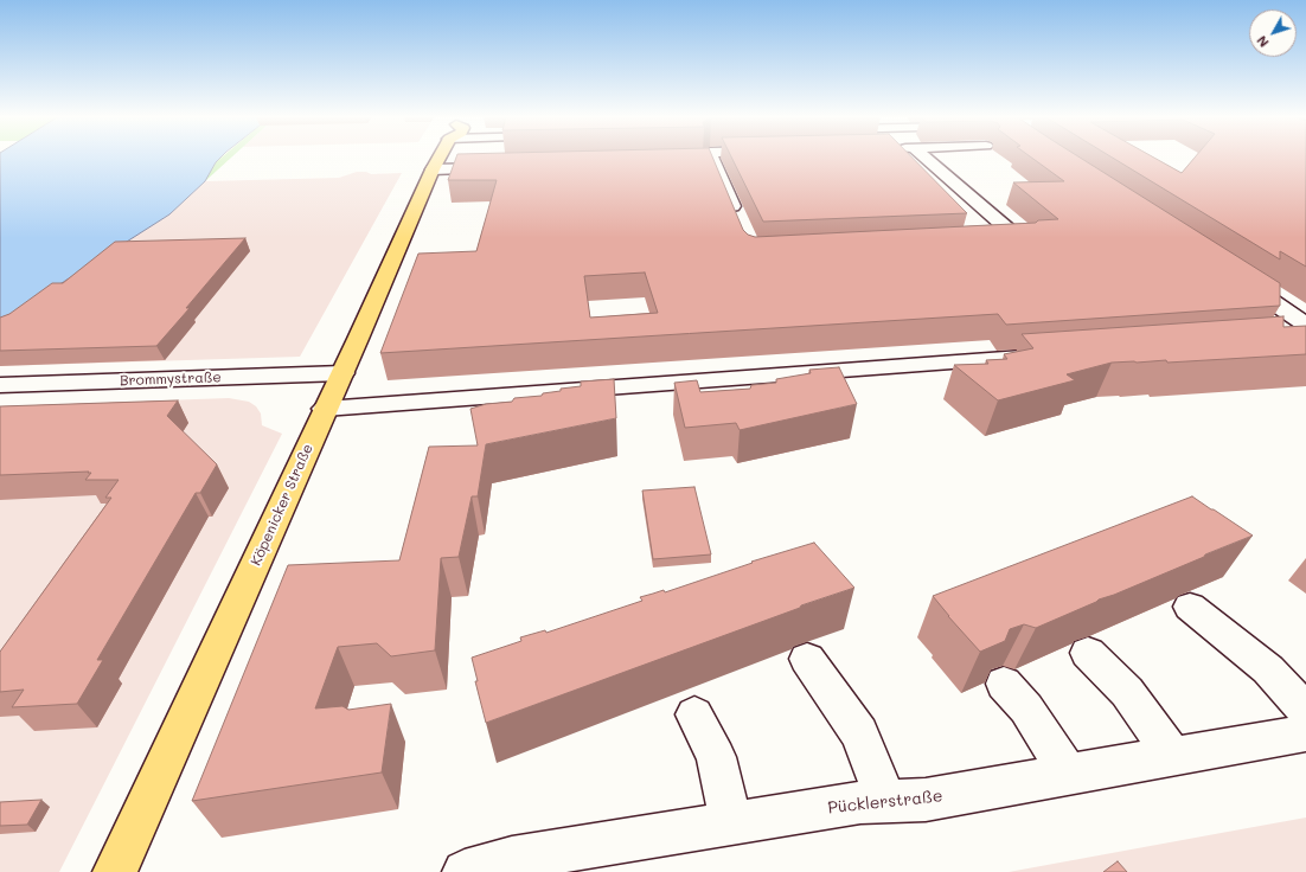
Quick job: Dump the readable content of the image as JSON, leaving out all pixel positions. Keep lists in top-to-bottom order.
{
  "streets": {
    "main road": ["Köpenicker Straße"],
    "street": ["Brommystraße", "Pücklerstraße"]
  },
  "crossings": [
    ["Brommystraße", "Köpenicker Straße"]
  ],
  "north": "bottom left"
}
